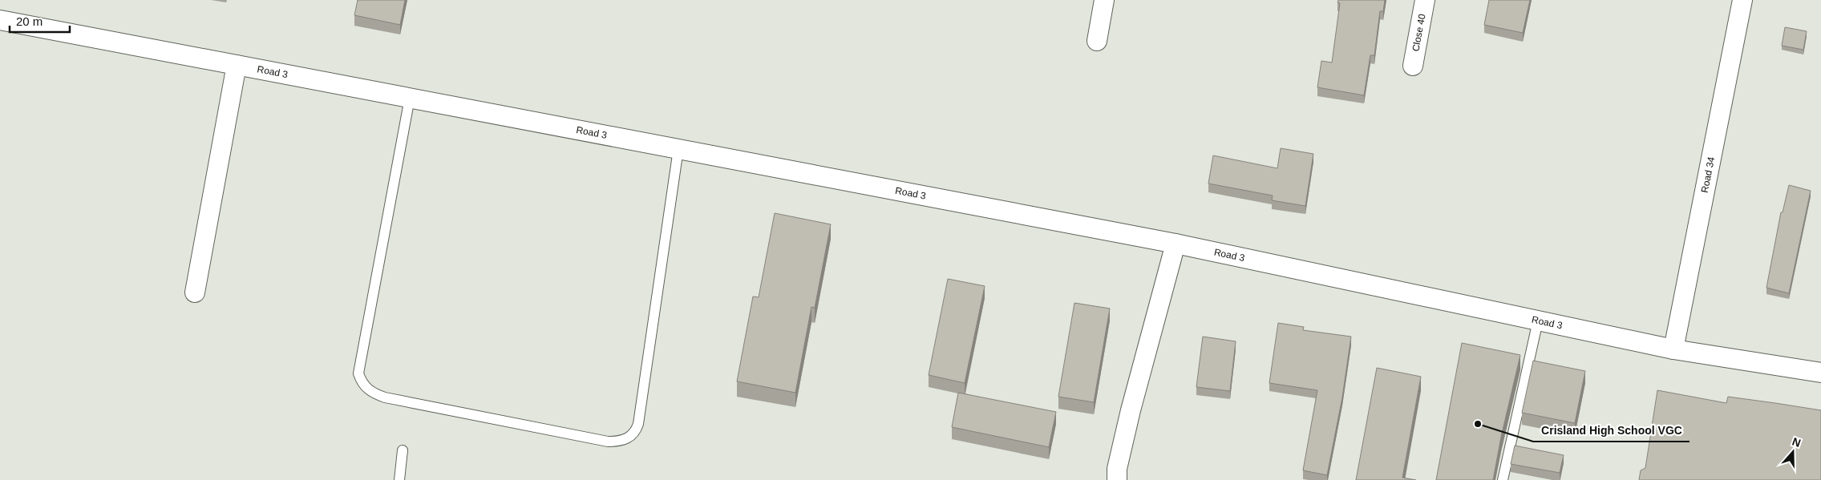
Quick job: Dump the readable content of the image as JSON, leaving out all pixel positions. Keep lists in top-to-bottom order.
{
  "streets": {
    "street": ["Close 40", "Road 3", "Road 34"]
  },
  "crossings": [
    ["Road 3", "Road 34"]
  ],
  "places": ["Crisland High School VGC"],
  "scale_bar": "20 m",
  "north": "top"
}
